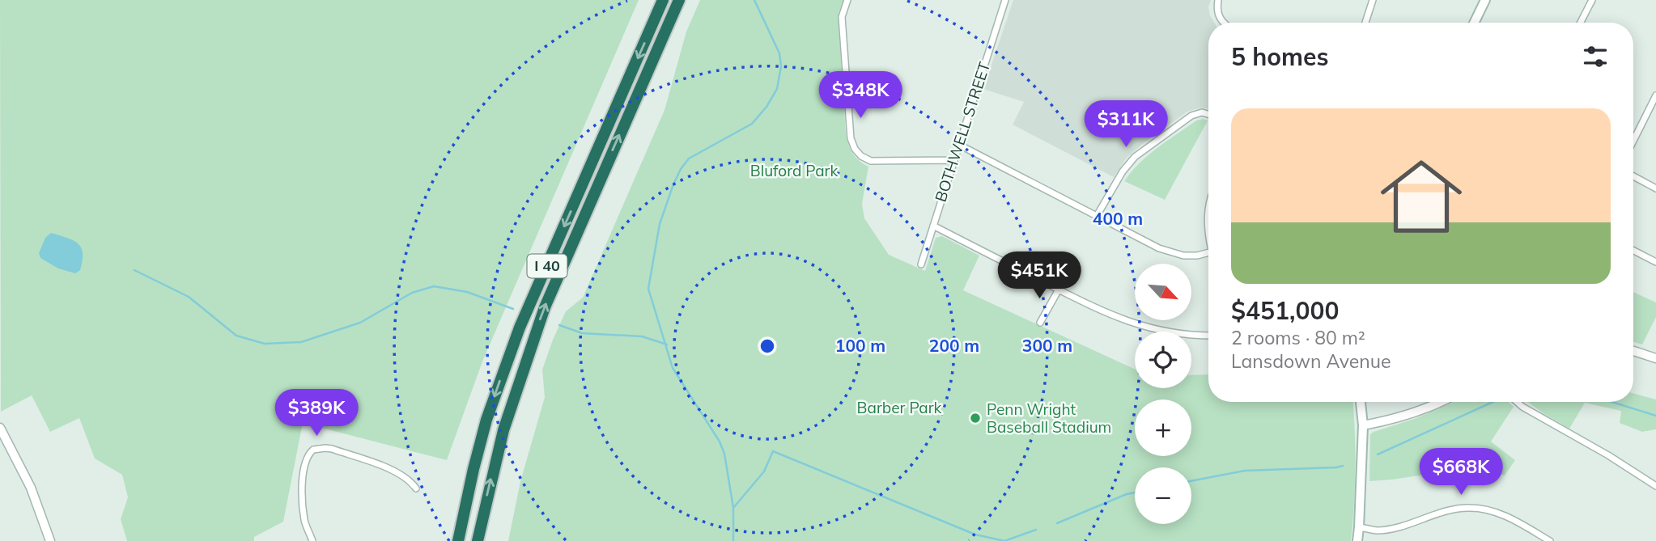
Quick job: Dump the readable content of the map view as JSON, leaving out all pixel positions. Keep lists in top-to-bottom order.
{
  "streets": {
    "highway": ["I 40"],
    "street": ["BOTHWELL STREET"]
  },
  "parks": ["Bluford Park", "Barber Park"],
  "places": ["Penn Wright Baseball Stadium"],
  "north": "bottom right",
  "page": {
    "heading": "5 homes",
    "price": [
      "$348K",
      "$311K",
      "$451K",
      "$389K",
      "$668K"
    ],
    "list": [
      {
        "name": "$451,000",
        "note": "2 rooms · 80 m² · Lansdown Avenue"
      }
    ],
    "map_buttons": ["+", "−"]
  },
  "rings": [
    "400 m",
    "100 m",
    "200 m",
    "300 m"
  ]
}
